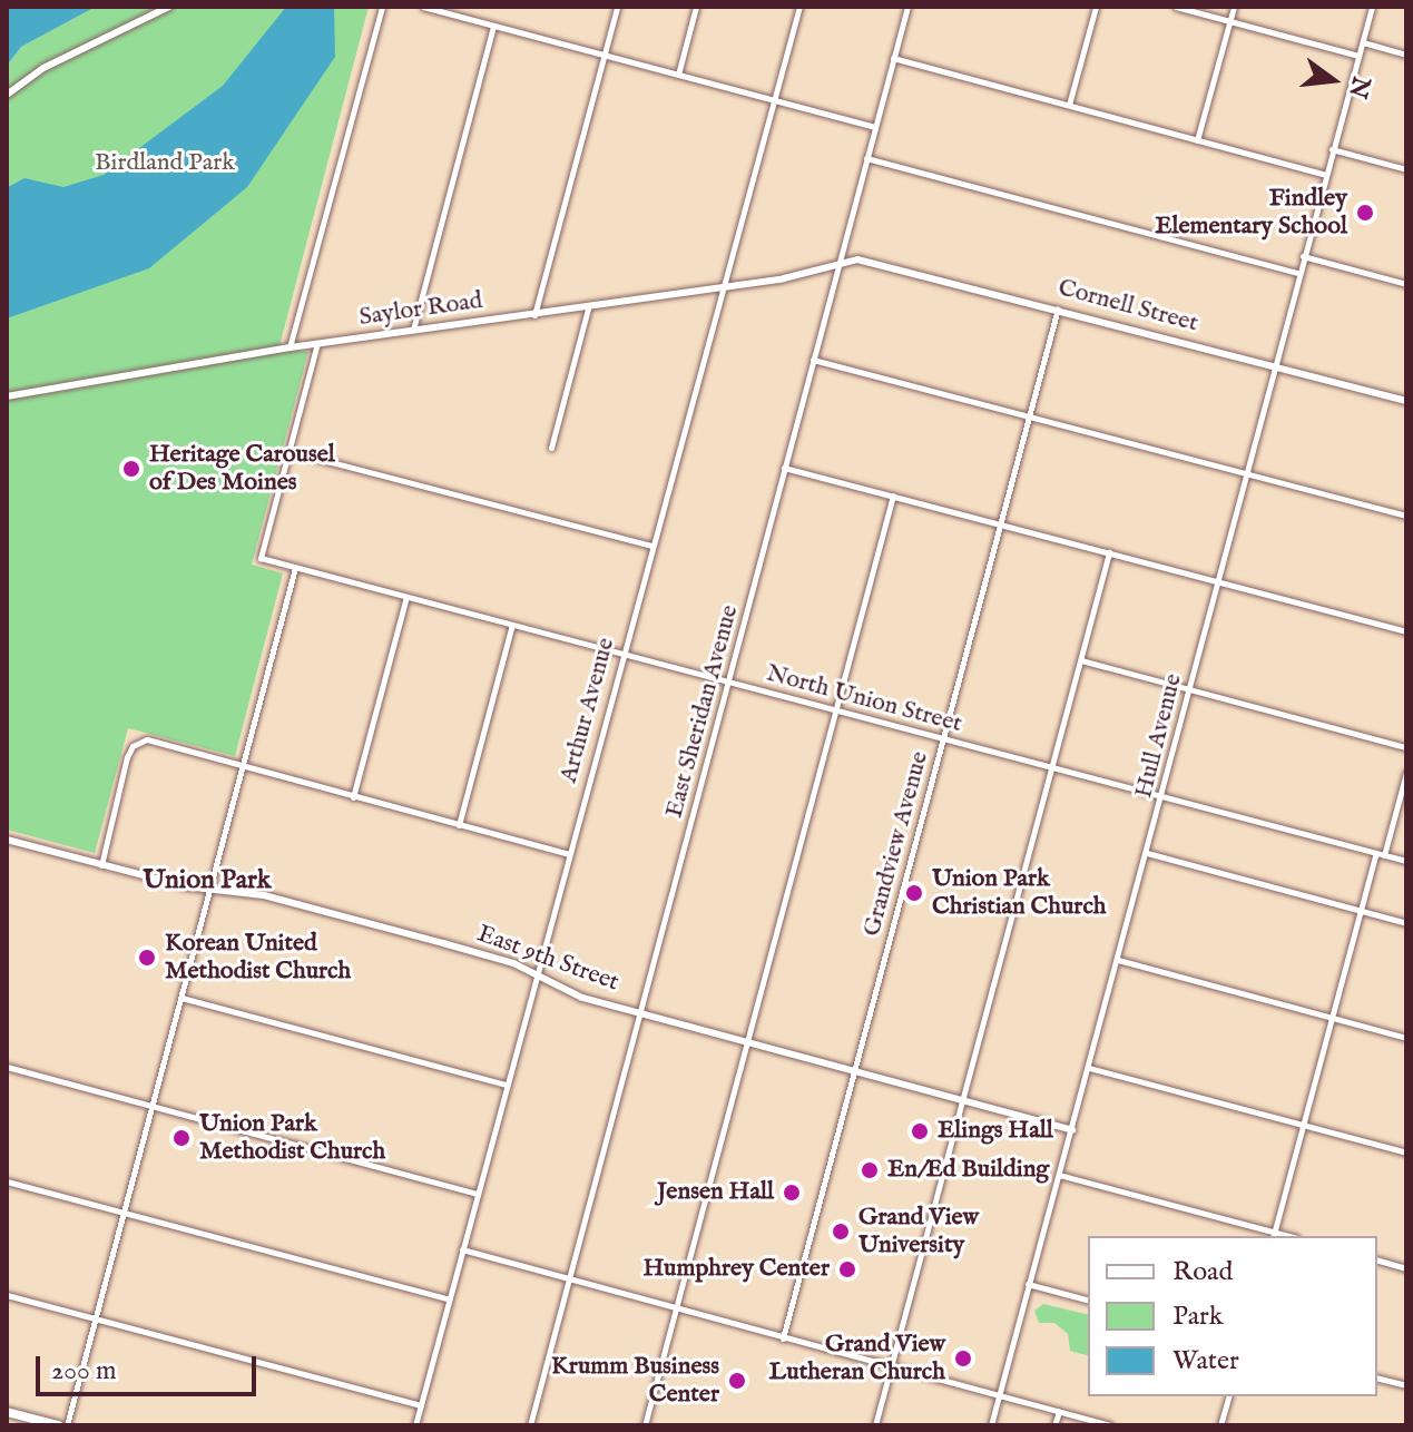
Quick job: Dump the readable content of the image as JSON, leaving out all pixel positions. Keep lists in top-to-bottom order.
{
  "streets": {
    "street": [
      "Cornell Street",
      "Saylor Road",
      "North Union Street",
      "Arthur Avenue",
      "East Sheridan Avenue",
      "Hull Avenue",
      "Grandview Avenue",
      "East 9th Street"
    ]
  },
  "crossings": [
    ["Cornell Street", "Saylor Road"],
    ["Cornell Street", "East Sheridan Avenue"],
    ["Cornell Street", "Hull Avenue"],
    ["Cornell Street", "Grandview Avenue"],
    ["Saylor Road", "Arthur Avenue"],
    ["Saylor Road", "East Sheridan Avenue"],
    ["North Union Street", "Arthur Avenue"],
    ["North Union Street", "East Sheridan Avenue"],
    ["North Union Street", "Hull Avenue"],
    ["North Union Street", "Grandview Avenue"],
    ["Arthur Avenue", "East 9th Street"],
    ["East Sheridan Avenue", "East 9th Street"],
    ["Hull Avenue", "East 9th Street"],
    ["Grandview Avenue", "East 9th Street"]
  ],
  "districts": ["Union Park"],
  "parks": ["Birdland Park"],
  "places": [
    "Findley Elementary School",
    "Heritage Carousel of Des Moines",
    "Union Park Christian Church",
    "Korean United Methodist Church",
    "Elings Hall",
    "Union Park Methodist Church",
    "En/Ed Building",
    "Jensen Hall",
    "Grand View University",
    "Humphrey Center",
    "Grand View Lutheran Church",
    "Krumm Business Center"
  ],
  "legend": ["Road", "Park", "Water"],
  "scale_bar": "200 m",
  "north": "right"
}
